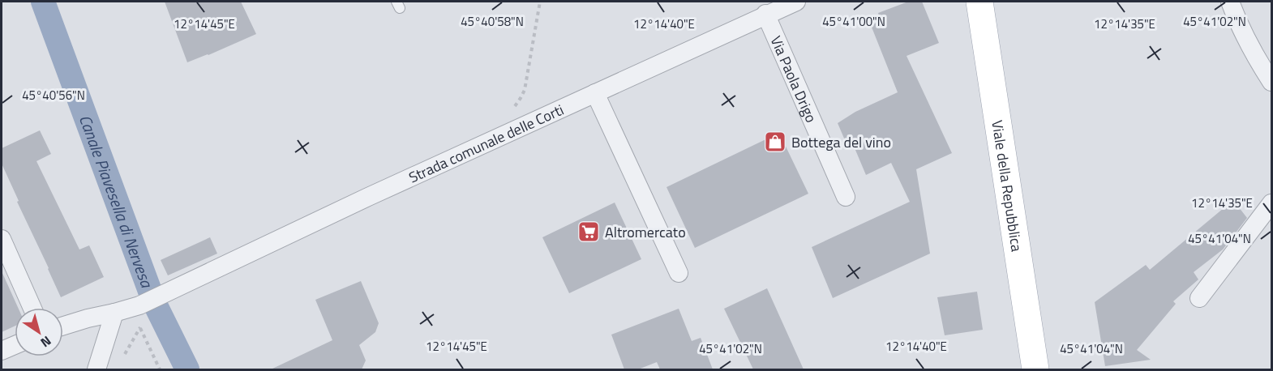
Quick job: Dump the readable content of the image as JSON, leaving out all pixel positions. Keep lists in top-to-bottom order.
{
  "streets": {
    "main road": ["Viale della Repubblica"],
    "street": ["Via Paola Drigo", "Strada comunale delle Corti"]
  },
  "crossings": [
    ["Via Paola Drigo", "Strada comunale delle Corti"]
  ],
  "water": ["Canale Piavesella di Nervesa"],
  "places": {
    "shop": ["Bottega del vino"],
    "supermarket": ["Altromercato"]
  },
  "north": "bottom right",
  "coordinates": [
    "45°40'58\"N",
    "45°41'00\"N",
    "45°41'02\"N",
    "12°14'45\"E",
    "12°14'35\"E",
    "12°14'40\"E",
    "45°40'56\"N",
    "45°41'04\"N"
  ]
}
